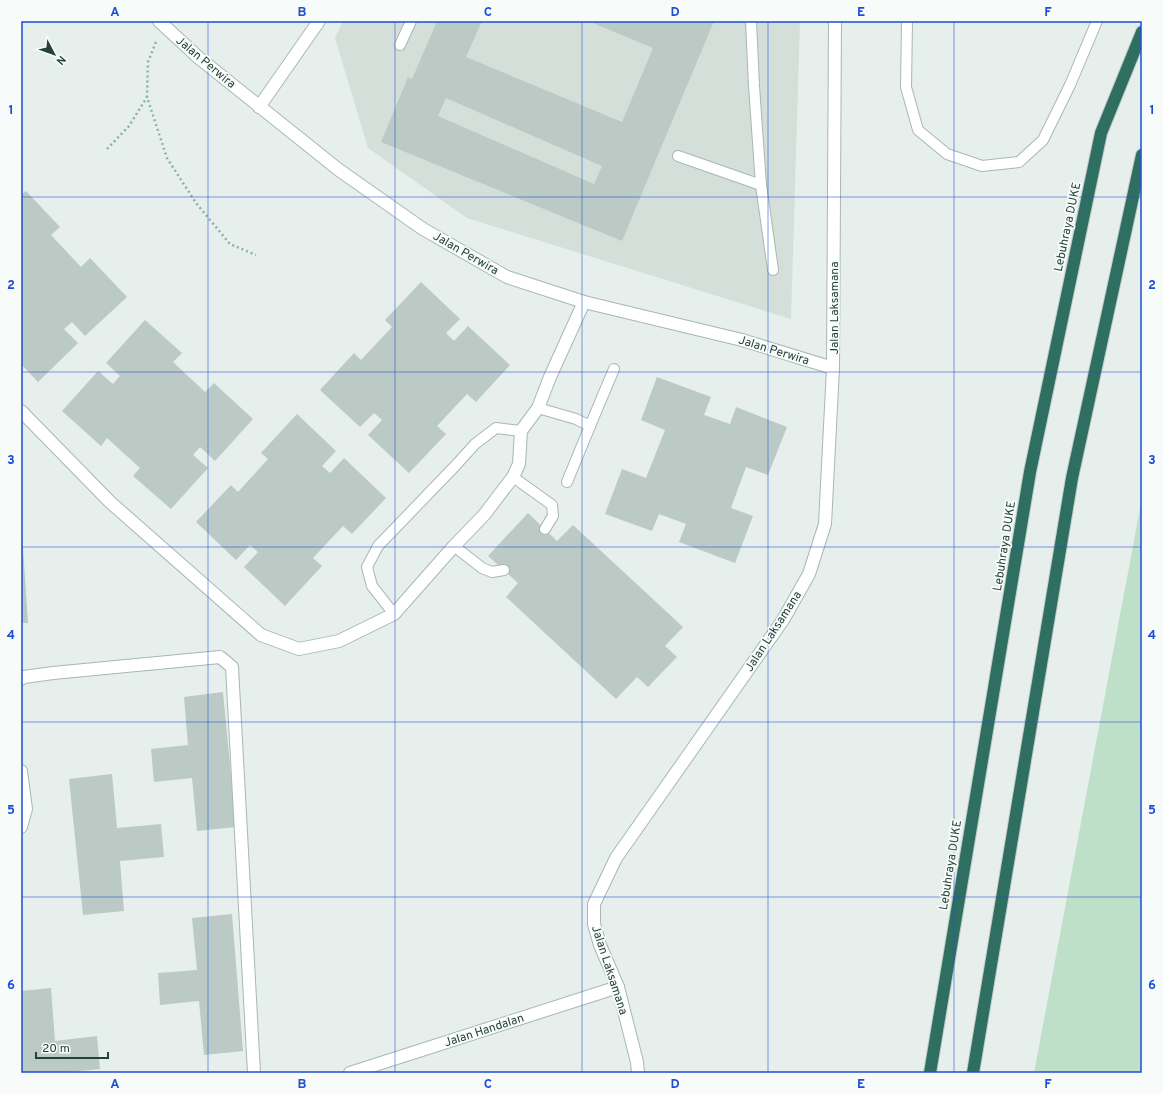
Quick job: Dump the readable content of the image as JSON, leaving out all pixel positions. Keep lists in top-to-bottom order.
{
  "streets": {
    "highway": ["Lebuhraya DUKE"],
    "street": ["Jalan Perwira", "Jalan Laksamana", "Jalan Handalan"]
  },
  "crossings": [
    ["Jalan Perwira", "Jalan Laksamana"],
    ["Jalan Laksamana", "Jalan Handalan"]
  ],
  "scale_bar": "20 m",
  "north": "bottom right",
  "grid": {
    "columns": [
      "A",
      "B",
      "C",
      "D",
      "E",
      "F"
    ],
    "rows": [
      "1",
      "2",
      "3",
      "4",
      "5",
      "6"
    ]
  }
}
